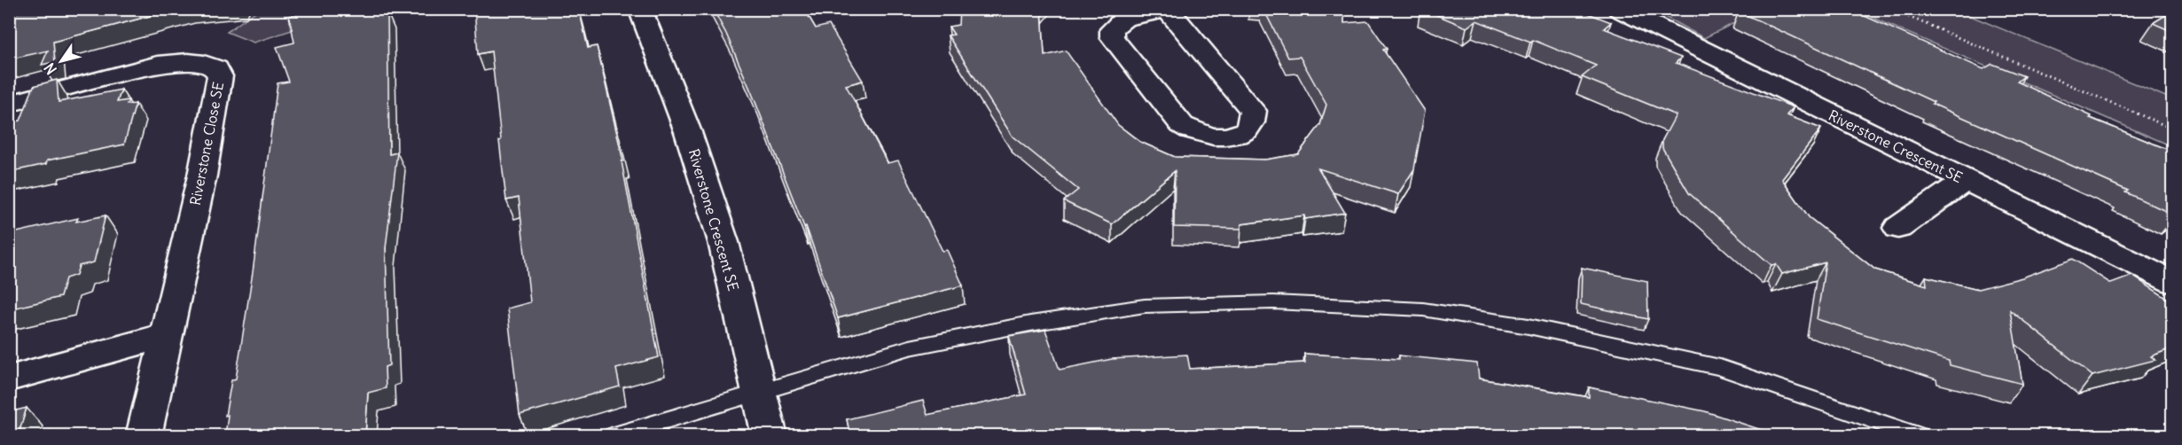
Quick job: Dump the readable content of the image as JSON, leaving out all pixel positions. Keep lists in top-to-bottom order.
{
  "streets": {
    "street": ["Riverstone Close SE", "Riverstone Crescent SE"]
  },
  "north": "bottom left"
}
